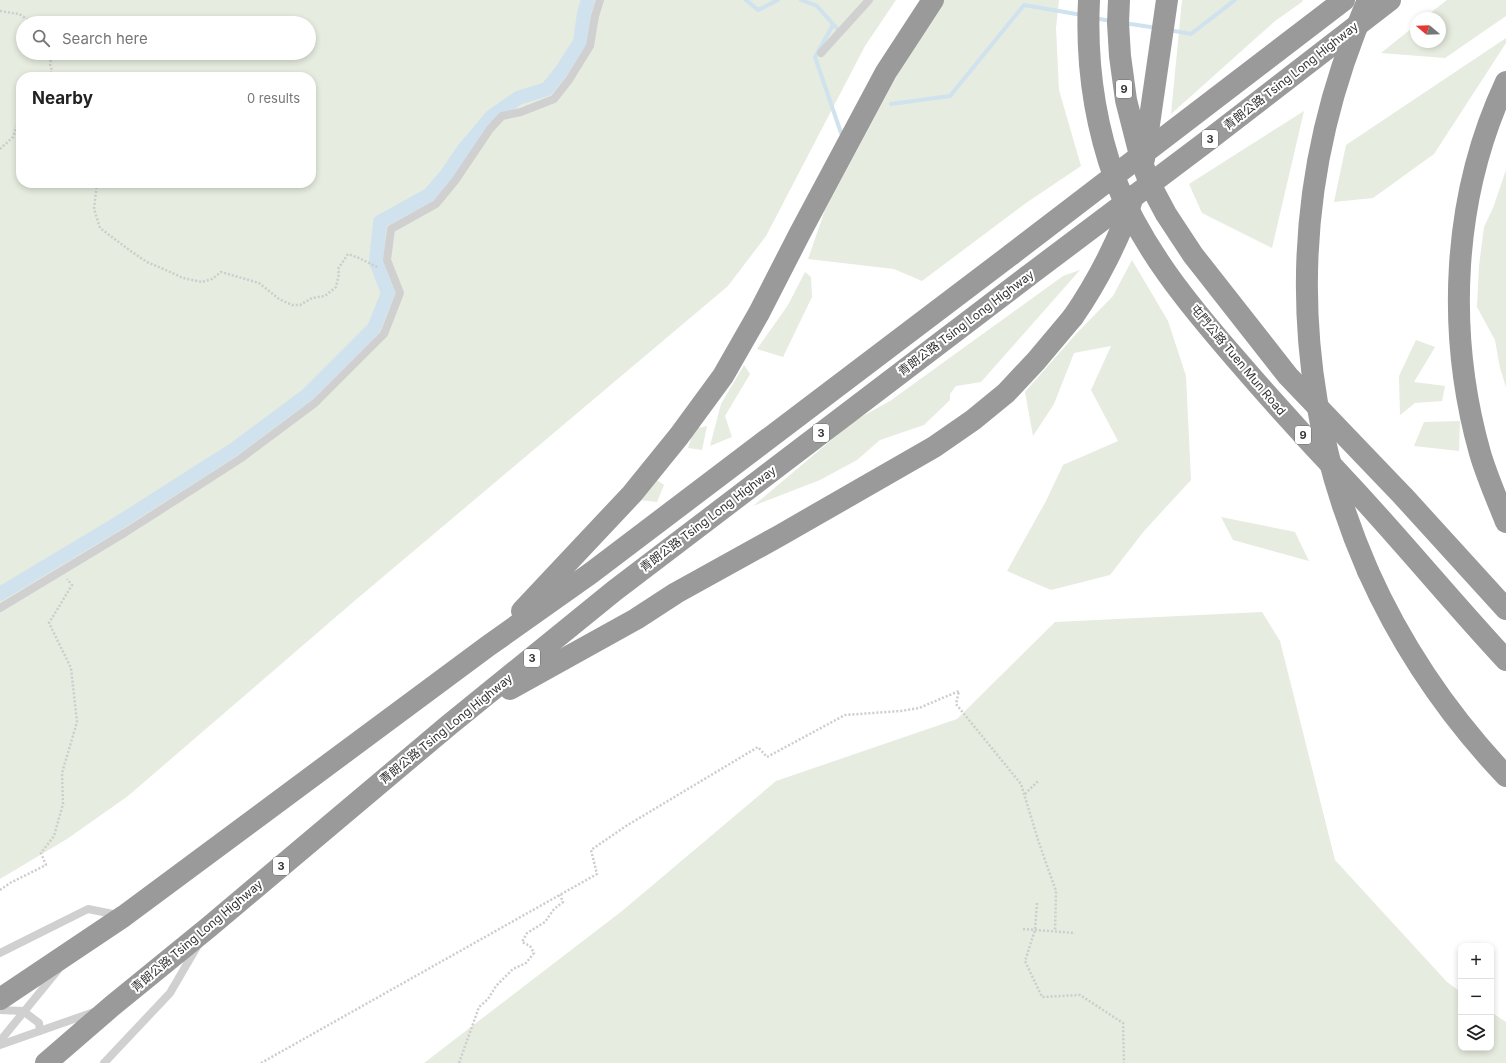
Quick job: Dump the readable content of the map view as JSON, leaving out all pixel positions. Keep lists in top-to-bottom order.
{
  "streets": {
    "highway": [
      "青朗公路 Tsing Long Highway",
      "9",
      "3",
      "屯門公路 Tuen Mun Road"
    ]
  },
  "north": "left",
  "page": {
    "search": "Search here",
    "heading": ["Nearby", "0 results"],
    "map_buttons": ["+", "−"]
  }
}
